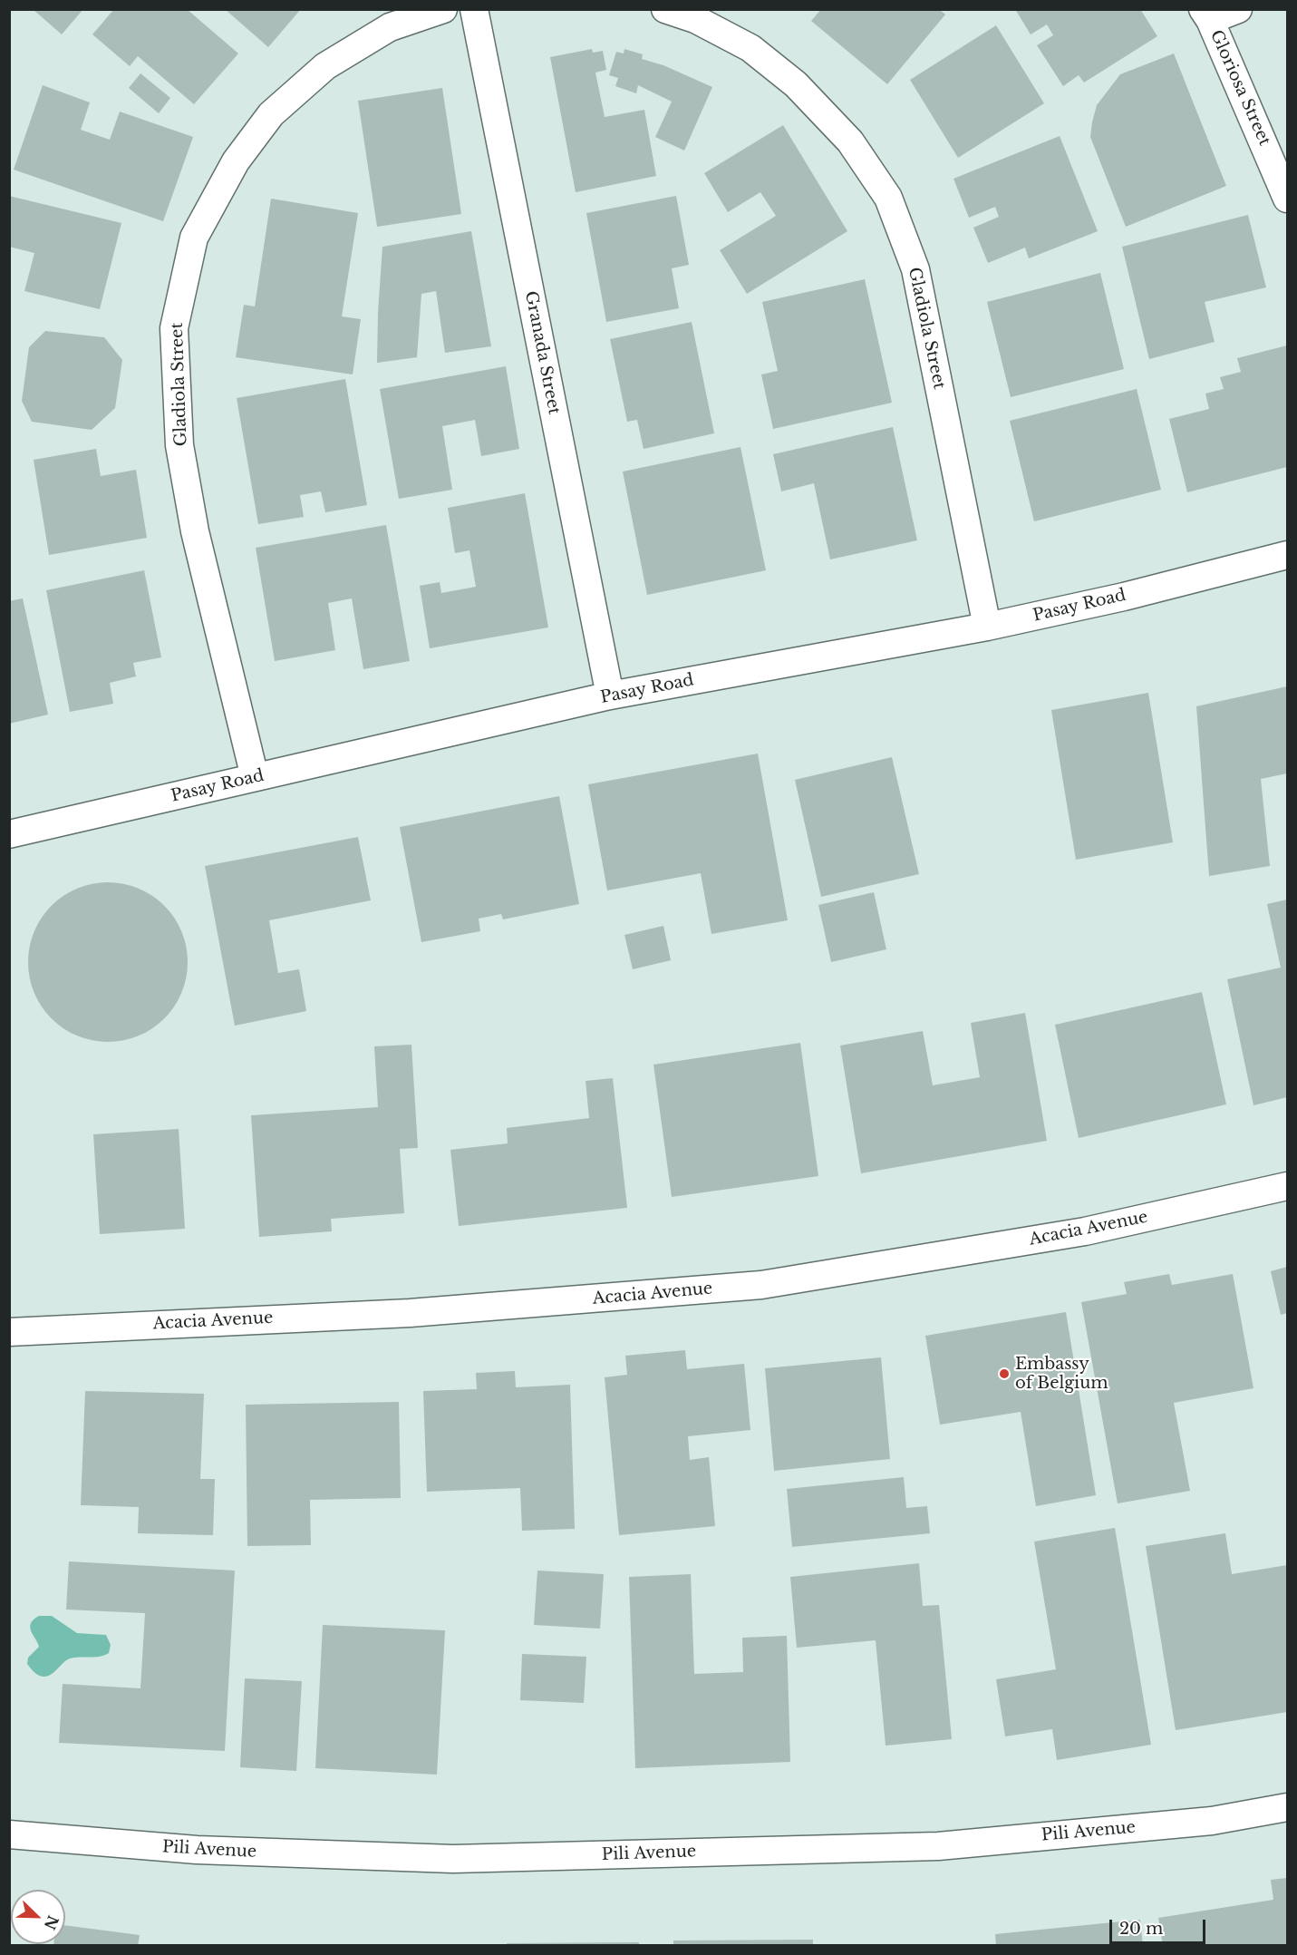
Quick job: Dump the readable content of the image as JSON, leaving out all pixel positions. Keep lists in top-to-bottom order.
{
  "streets": {
    "street": [
      "Gloriosa Street",
      "Gladiola Street",
      "Granada Street",
      "Pasay Road",
      "Acacia Avenue",
      "Pili Avenue"
    ]
  },
  "crossings": [
    ["Gladiola Street", "Pasay Road"],
    ["Granada Street", "Pasay Road"]
  ],
  "places": ["Embassy of Belgium"],
  "scale_bar": "20 m",
  "north": "bottom right"
}
